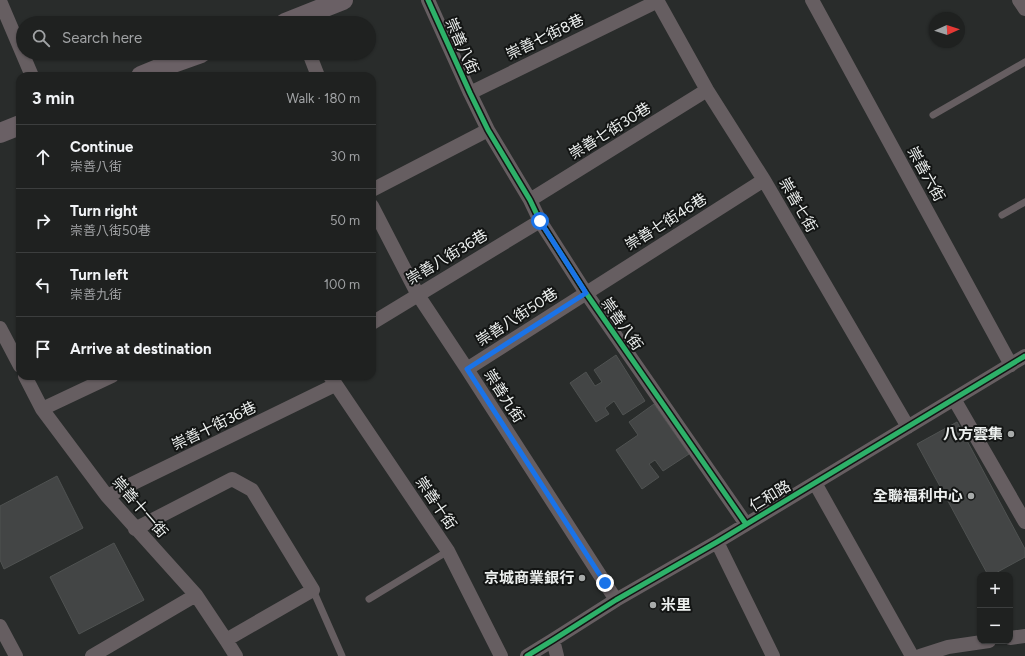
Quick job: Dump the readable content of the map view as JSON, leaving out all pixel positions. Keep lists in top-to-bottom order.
{
  "streets": {
    "street": [
      "崇善七街8巷",
      "崇善八街",
      "崇善七街30巷",
      "崇善六街",
      "崇善七街",
      "崇善七街46巷",
      "崇善八街36巷",
      "崇善八街50巷",
      "崇善九街",
      "崇善十街36巷",
      "仁和路",
      "崇善十街",
      "崇善十一街"
    ]
  },
  "crossings": [
    ["崇善七街8巷", "崇善八街"],
    ["崇善七街8巷", "崇善七街"],
    ["崇善八街", "崇善七街30巷"],
    ["崇善八街", "崇善七街46巷"],
    ["崇善八街", "崇善八街36巷"],
    ["崇善八街", "崇善八街50巷"],
    ["崇善八街", "仁和路"],
    ["崇善七街30巷", "崇善七街"],
    ["崇善六街", "仁和路"],
    ["崇善七街", "崇善七街46巷"],
    ["崇善七街", "仁和路"],
    ["崇善七街46巷", "崇善八街50巷"],
    ["崇善八街36巷", "崇善九街"],
    ["崇善八街50巷", "崇善九街"],
    ["崇善九街", "仁和路"],
    ["崇善十街36巷", "崇善十街"],
    ["崇善十街36巷", "崇善十一街"]
  ],
  "places": [
    "八方雲集",
    "全聯福利中心",
    "京城商業銀行",
    "米里"
  ],
  "north": "right",
  "page": {
    "search": "Search here",
    "heading": ["3 min", "Walk · 180 m"],
    "list": [
      ["Continue", "崇善八街", "30 m"],
      ["Turn right", "崇善八街50巷", "50 m"],
      ["Turn left", "崇善九街", "100 m"],
      "Arrive at destination"
    ],
    "map_buttons": ["+", "−"]
  }
}
